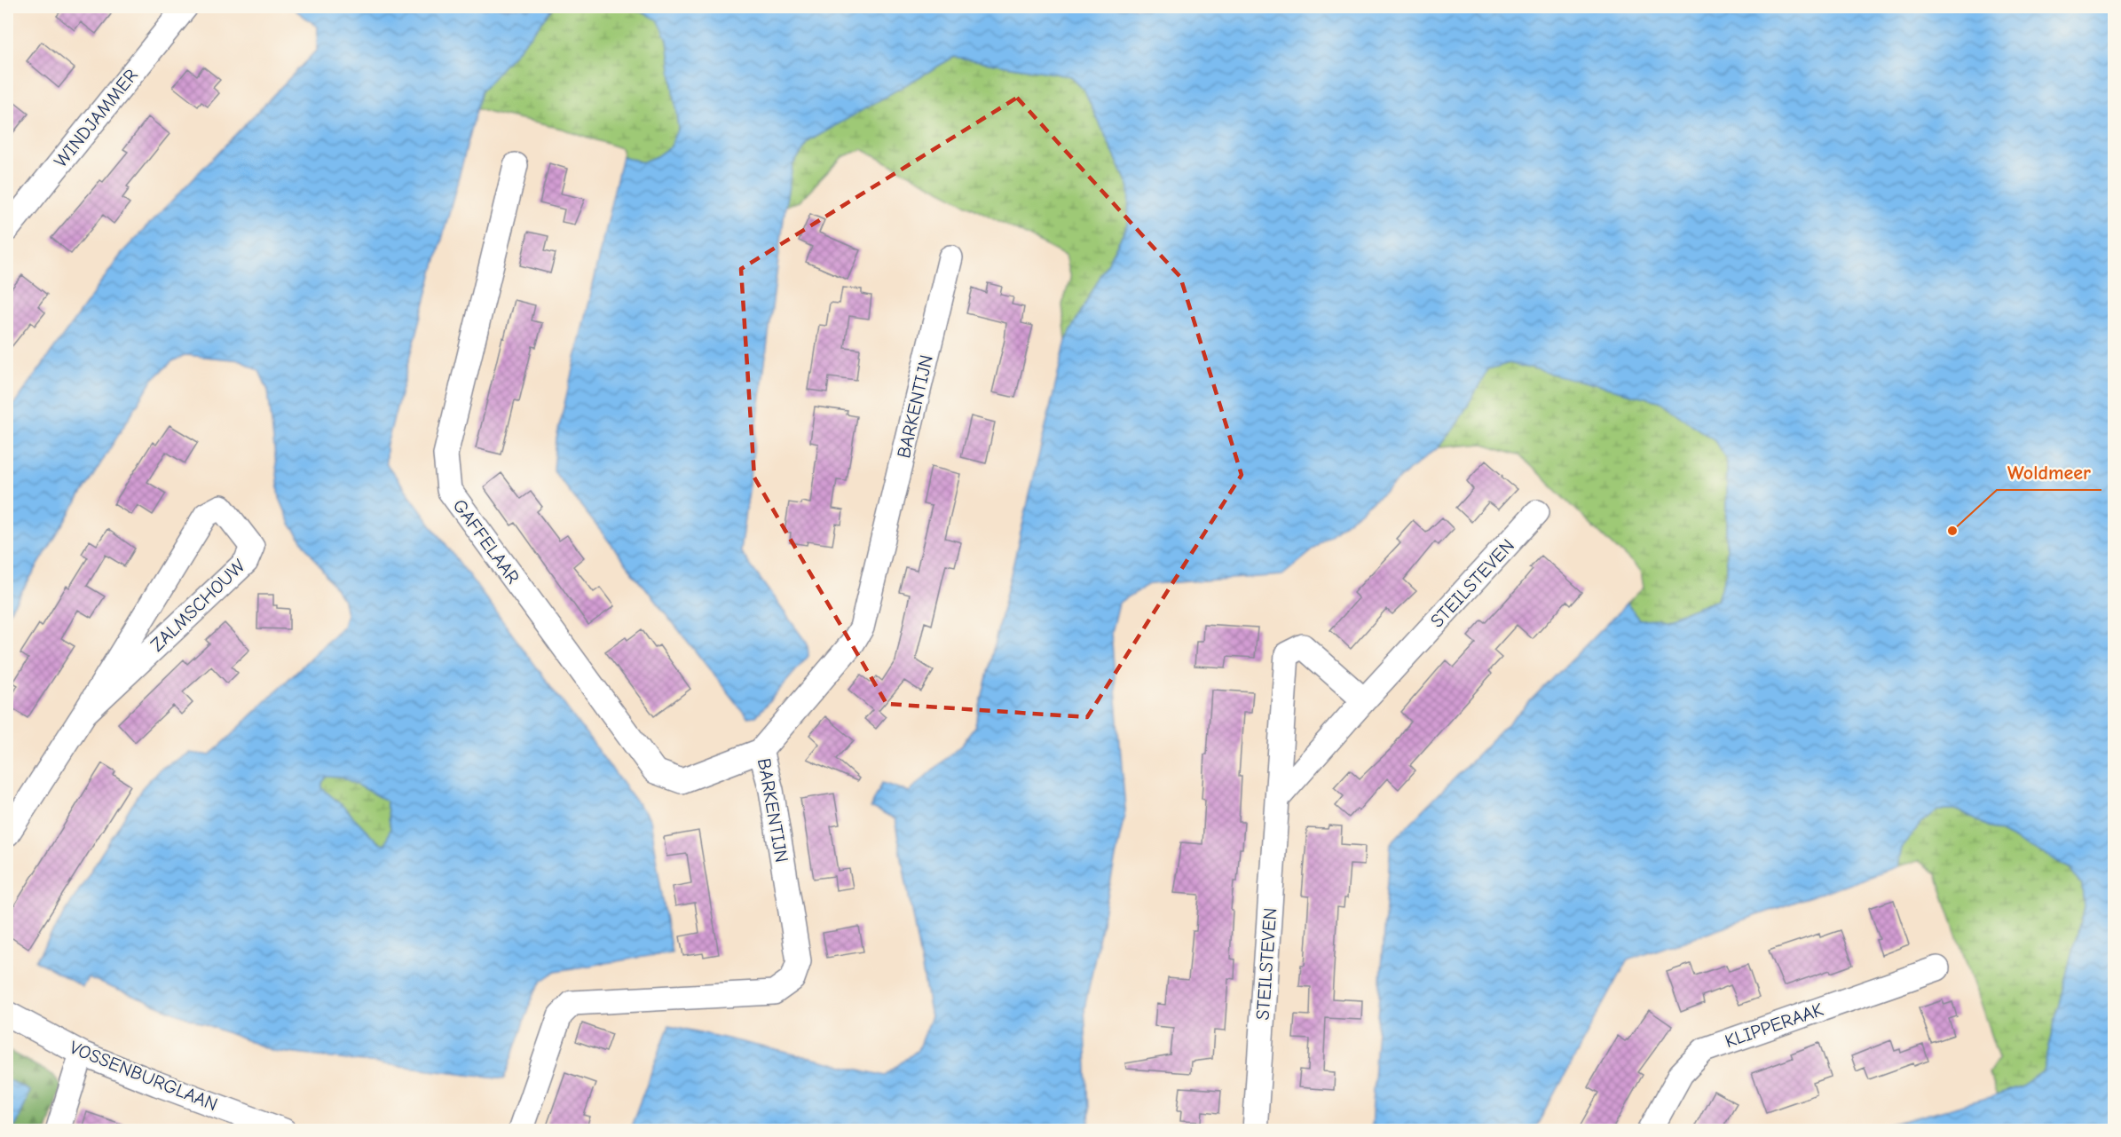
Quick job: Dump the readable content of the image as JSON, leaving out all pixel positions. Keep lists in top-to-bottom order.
{
  "streets": {
    "street": [
      "WINDJAMMER",
      "BARKENTIJN",
      "GAFFELAAR",
      "STEILSTEVEN",
      "ZALMSCHOUW",
      "KLIPPERAAK",
      "VOSSENBURGLAAN"
    ]
  },
  "crossings": [
    ["BARKENTIJN", "GAFFELAAR"]
  ],
  "places": ["Woldmeer"]
}
